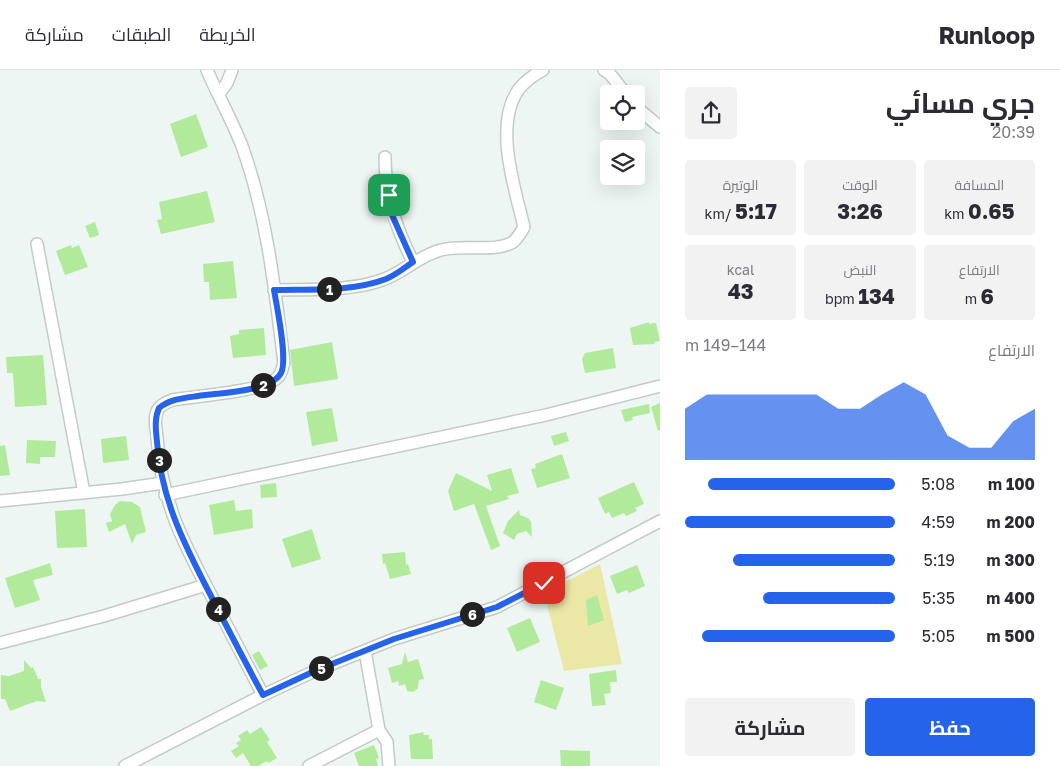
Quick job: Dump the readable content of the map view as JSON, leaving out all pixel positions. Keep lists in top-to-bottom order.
{
  "page": {
    "header": "Runloop",
    "nav": ["الخريطة", "الطبقات", "مشاركة"],
    "heading": ["جري مسائي", "20:39"],
    "stats": [
      ["المسافة", "0.65 km"],
      ["الوقت", "3:26"],
      ["الوتيرة", "5:17 /km"],
      ["الارتفاع", "6 m"],
      ["النبض", "134 bpm"],
      ["kcal", "43"]
    ],
    "pins": [
      "1",
      "2",
      "3",
      "4",
      "6",
      "5"
    ],
    "chart": ["الارتفاع", "144–149 m"],
    "list": [
      {
        "name": "100 m",
        "note": "5:08"
      },
      {
        "name": "200 m",
        "note": "4:59"
      },
      {
        "name": "300 m",
        "note": "5:19"
      },
      {
        "name": "400 m",
        "note": "5:35"
      },
      {
        "name": "500 m",
        "note": "5:05"
      }
    ],
    "buttons": ["حفظ", "مشاركة"]
  }
}
